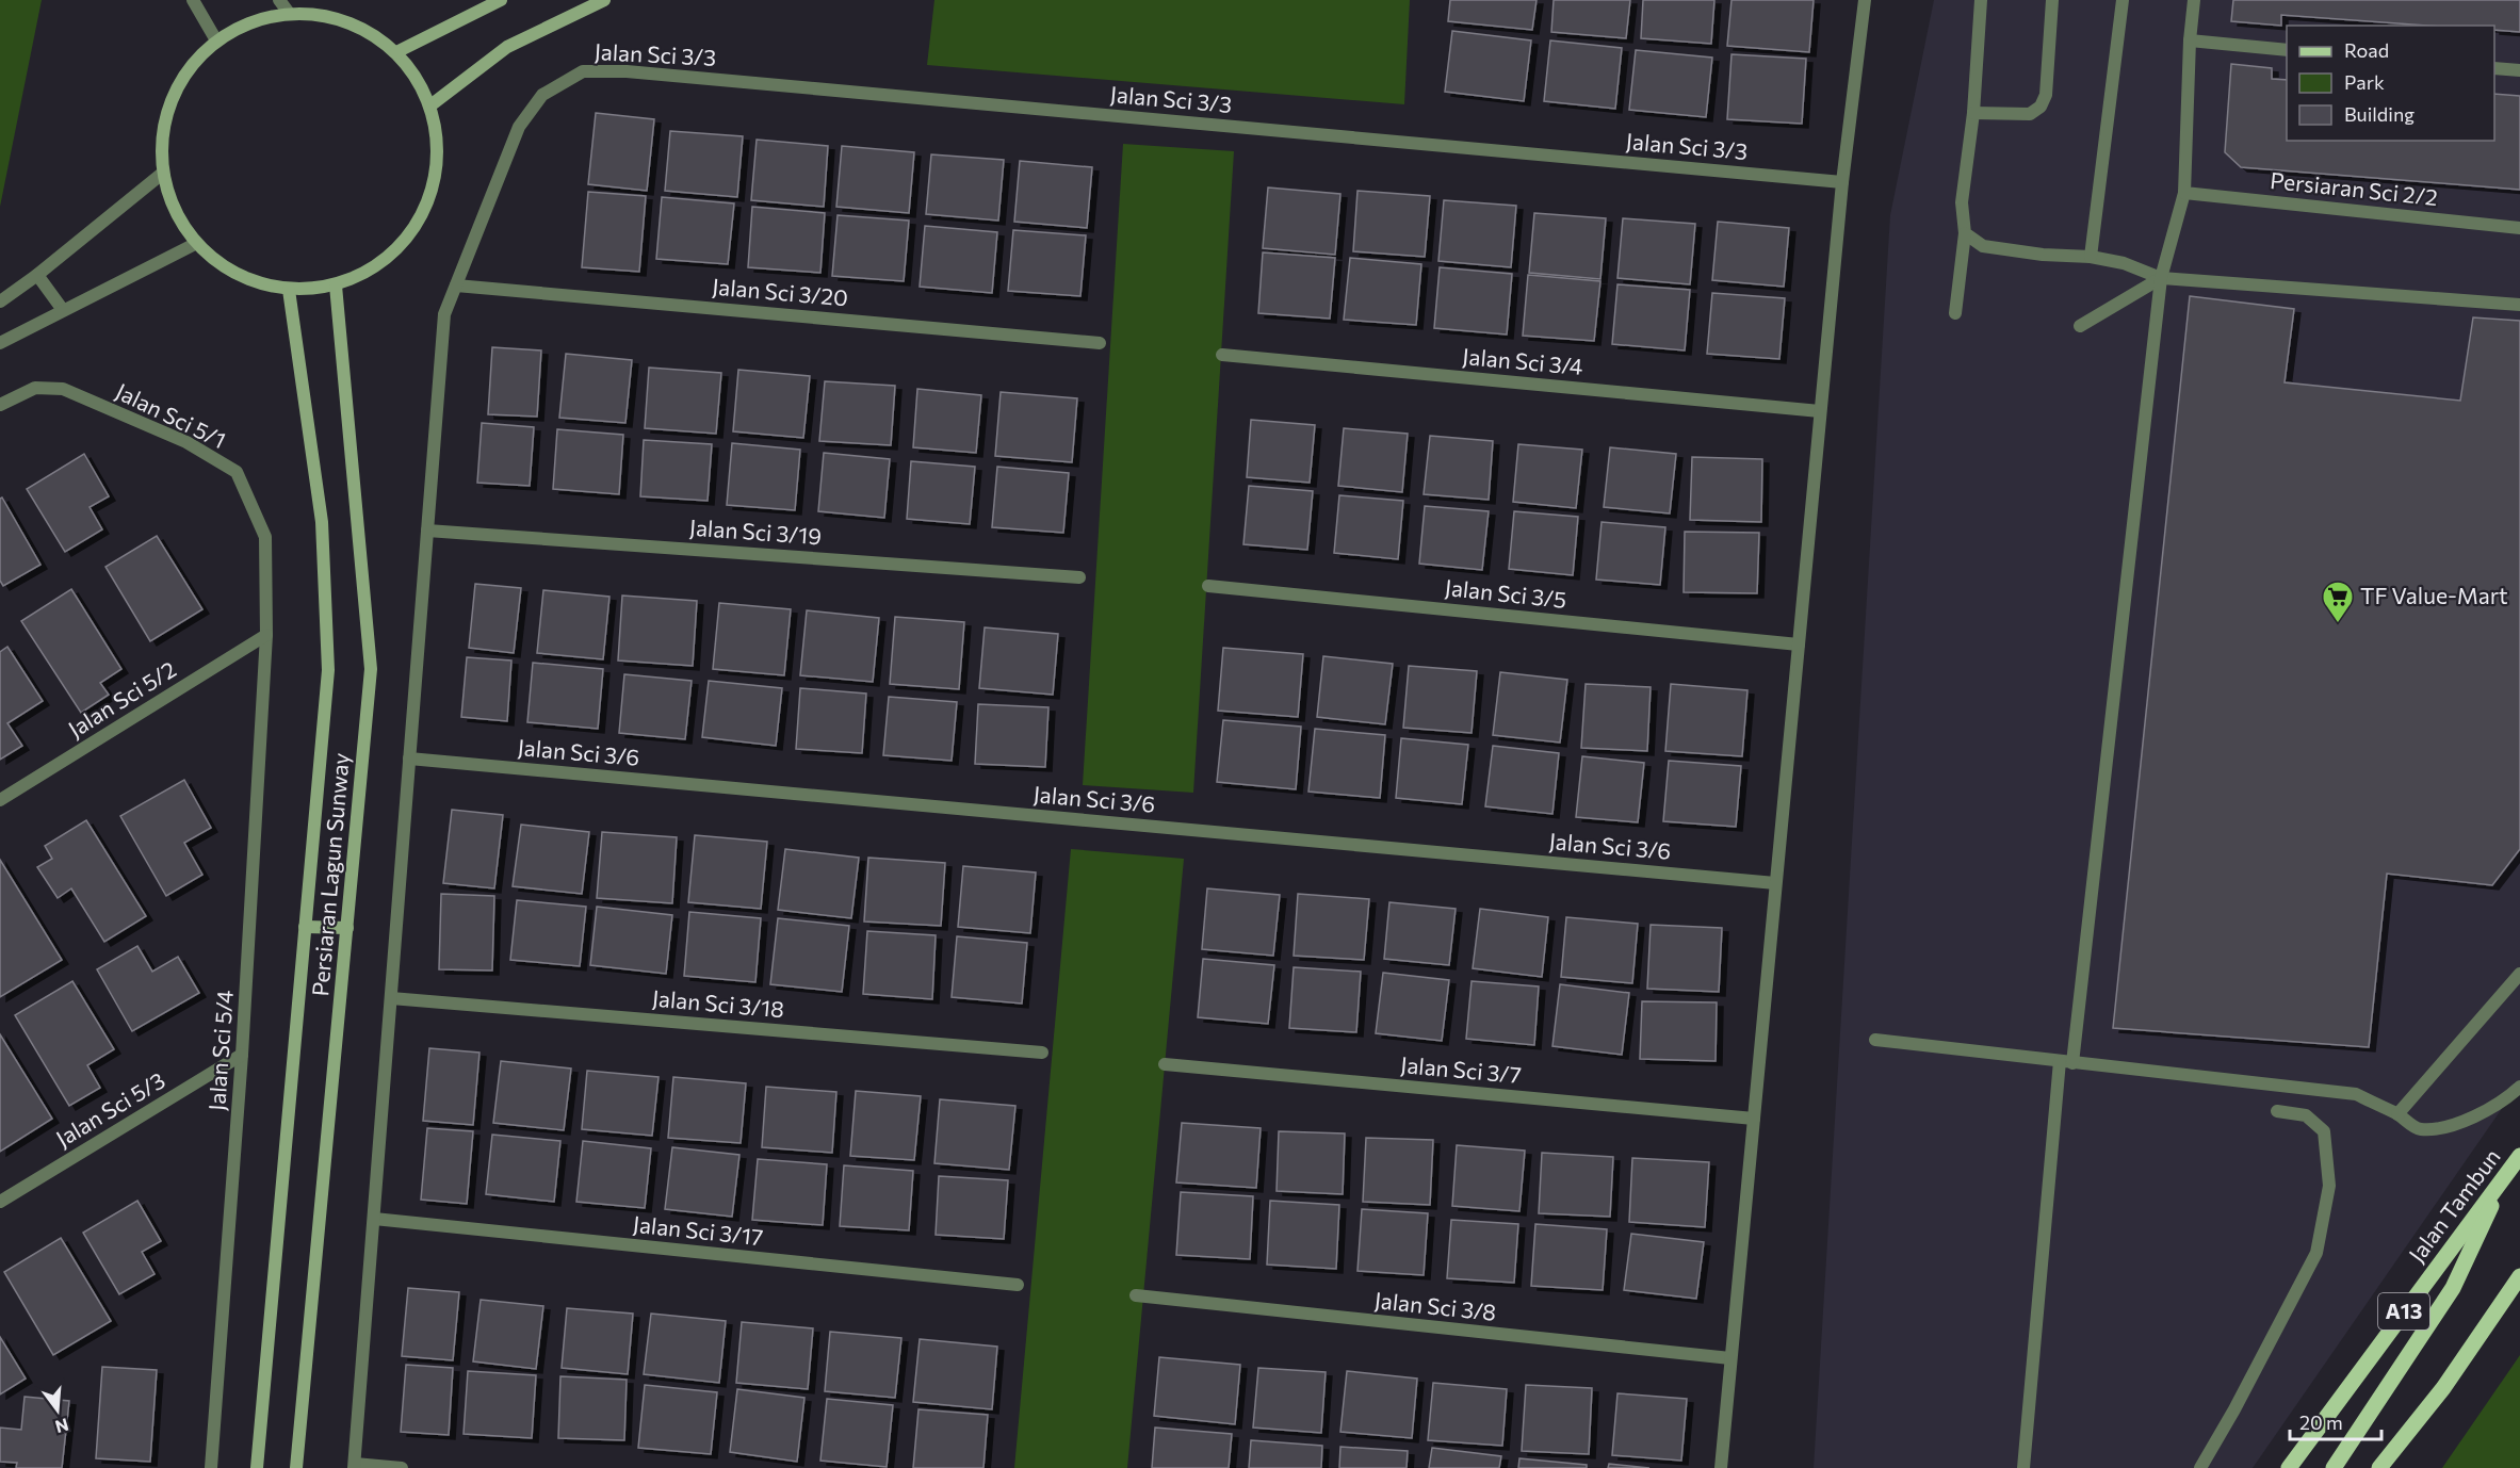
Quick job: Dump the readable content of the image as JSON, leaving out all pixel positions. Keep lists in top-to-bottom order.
{
  "streets": {
    "main road": ["Persiaran Lagun Sunway", "Jalan Tambun", "A13"],
    "street": [
      "Jalan Sci 3/3",
      "Persiaran Sci 2/2",
      "Jalan Sci 3/20",
      "Jalan Sci 3/4",
      "Jalan Sci 5/1",
      "Jalan Sci 3/19",
      "Jalan Sci 3/5",
      "Jalan Sci 5/2",
      "Jalan Sci 3/6",
      "Jalan Sci 3/18",
      "Jalan Sci 5/4",
      "Jalan Sci 3/7",
      "Jalan Sci 5/3",
      "Jalan Sci 3/17",
      "Jalan Sci 3/8"
    ]
  },
  "crossings": [
    ["Jalan Sci 3/3", "Jalan Sci 3/20"],
    ["Jalan Sci 3/3", "Jalan Sci 3/19"],
    ["Jalan Sci 3/3", "Jalan Sci 3/6"],
    ["Jalan Sci 3/3", "Jalan Sci 3/18"],
    ["Jalan Sci 3/3", "Jalan Sci 3/17"],
    ["Jalan Sci 5/1", "Jalan Sci 5/2"],
    ["Jalan Sci 5/1", "Jalan Sci 5/4"],
    ["Jalan Sci 5/2", "Jalan Sci 5/4"],
    ["Jalan Sci 5/4", "Jalan Sci 5/3"]
  ],
  "places": {
    "supermarket": ["TF Value-Mart"]
  },
  "legend": ["Road", "Park", "Building"],
  "scale_bar": "20 m",
  "north": "bottom"
}
